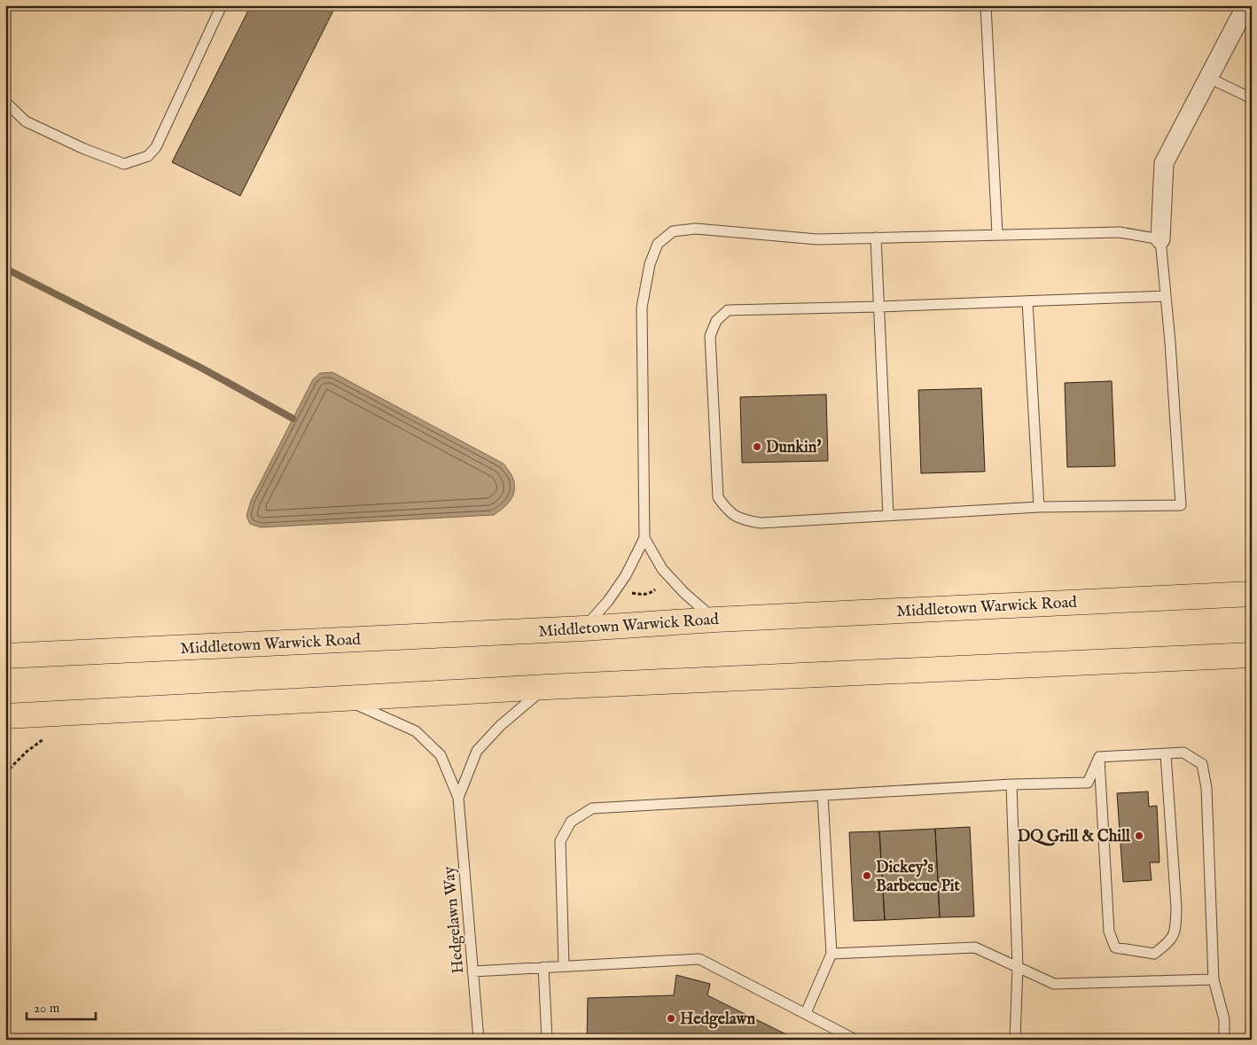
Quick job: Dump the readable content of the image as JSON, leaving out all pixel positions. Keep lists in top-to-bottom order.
{
  "streets": {
    "main road": ["Middletown Warwick Road"],
    "lane": ["Hedgelawn Way"]
  },
  "places": [
    "Dunkin'",
    "DQ Grill & Chill",
    "Dickey's Barbecue Pit",
    "Hedgelawn"
  ],
  "scale_bar": "20 m"
}
